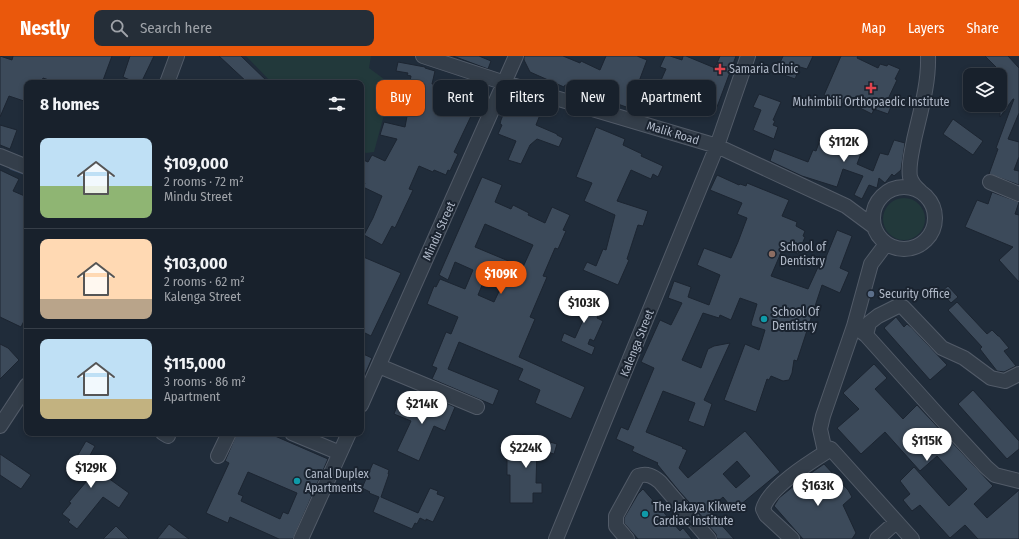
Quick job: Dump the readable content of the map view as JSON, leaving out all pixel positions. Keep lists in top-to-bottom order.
{
  "streets": {
    "street": ["Malik Road", "Mindu Street", "Kalenga Street"]
  },
  "crossings": [
    ["Malik Road", "Kalenga Street"]
  ],
  "places": {
    "health": ["Samaria Clinic", "Muhimbili Orthopaedic Institute"],
    "other": [
      "School of Dentistry",
      "Security Office",
      "School Of Dentistry",
      "Canal Duplex Apartments",
      "The Jakaya Kikwete Cardiac Institute"
    ]
  },
  "page": {
    "header": "Nestly",
    "search": "Search here",
    "nav": ["Map", "Layers", "Share"],
    "chip": [
      "Buy",
      "Rent",
      "Filters",
      "New",
      "Apartment"
    ],
    "heading": "8 homes",
    "list": [
      {
        "name": "$109,000",
        "note": "2 rooms · 72 m² · Mindu Street"
      },
      {
        "name": "$103,000",
        "note": "2 rooms · 62 m² · Kalenga Street"
      },
      {
        "name": "$115,000",
        "note": "3 rooms · 86 m² · Apartment"
      }
    ],
    "price": [
      "$112K",
      "$109K",
      "$103K",
      "$214K",
      "$115K",
      "$224K",
      "$129K",
      "$163K"
    ]
  }
}
